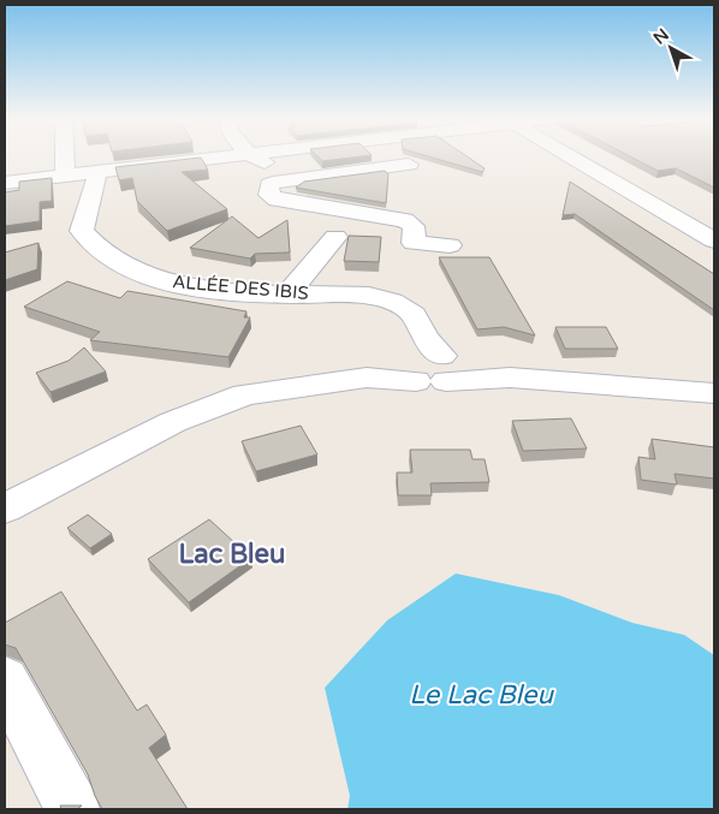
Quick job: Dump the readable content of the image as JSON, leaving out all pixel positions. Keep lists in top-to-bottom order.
{
  "streets": {
    "street": ["ALLÉE DES IBIS"]
  },
  "districts": ["Lac Bleu"],
  "water": ["Le Lac Bleu"],
  "north": "top left"
}
